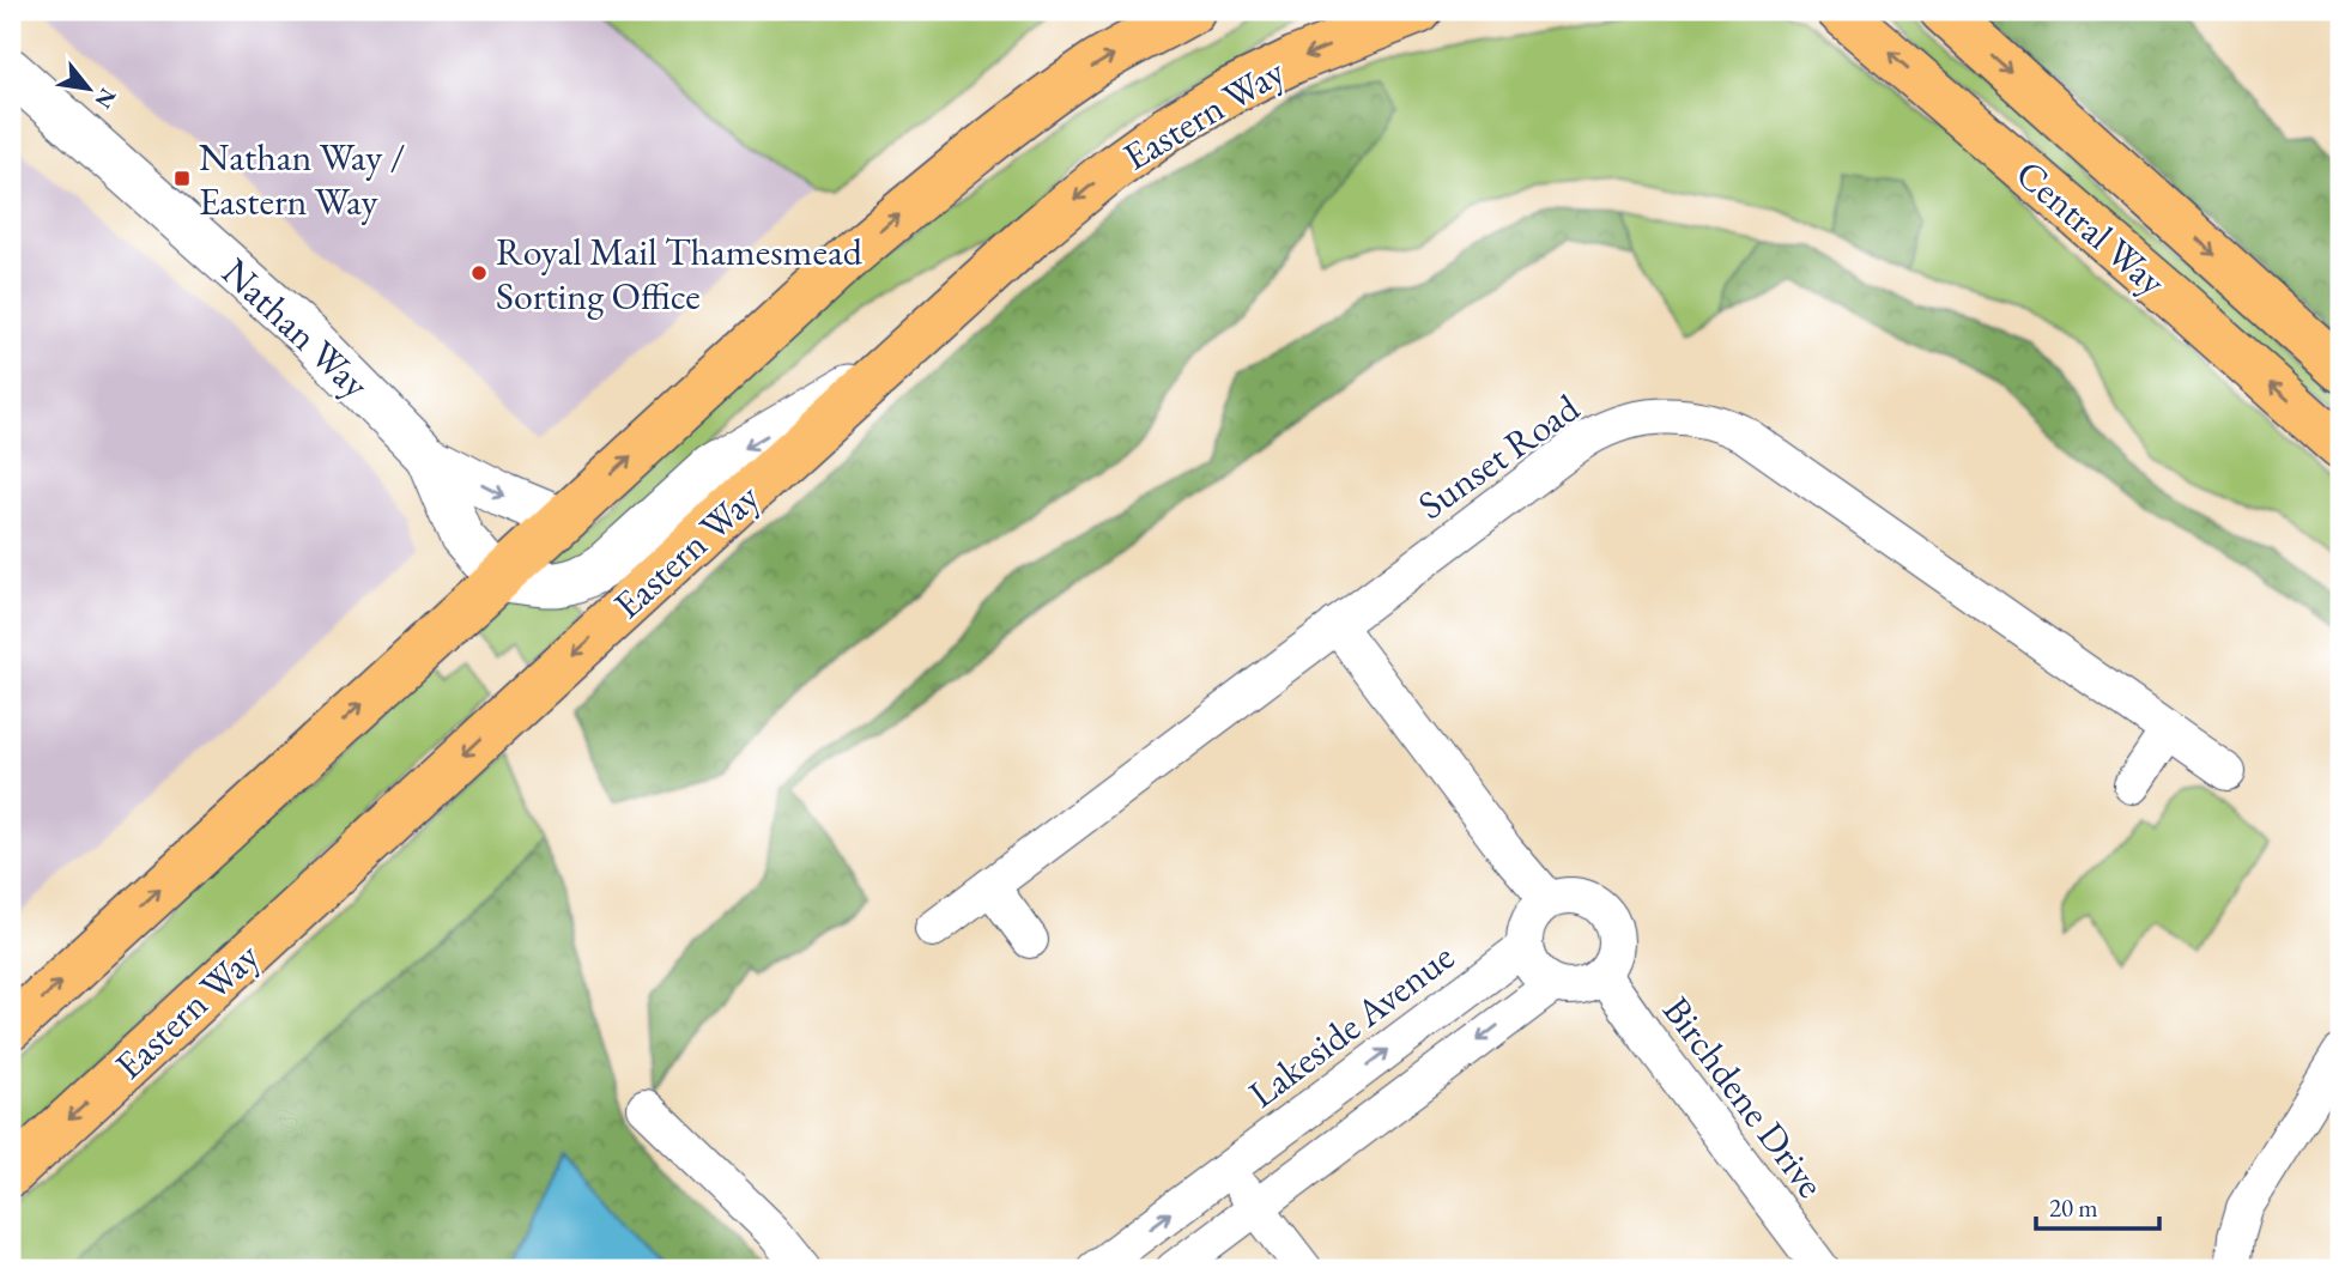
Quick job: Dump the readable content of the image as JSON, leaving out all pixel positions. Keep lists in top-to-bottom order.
{
  "streets": {
    "main road": ["Eastern Way", "Central Way"],
    "street": [
      "Nathan Way",
      "Sunset Road",
      "Lakeside Avenue",
      "Birchdene Drive"
    ]
  },
  "crossings": [
    ["Lakeside Avenue", "Birchdene Drive"]
  ],
  "places": {
    "transit": ["Nathan Way / Eastern Way"],
    "other": ["Royal Mail Thamesmead Sorting Office"]
  },
  "scale_bar": "20 m",
  "north": "bottom right"
}
